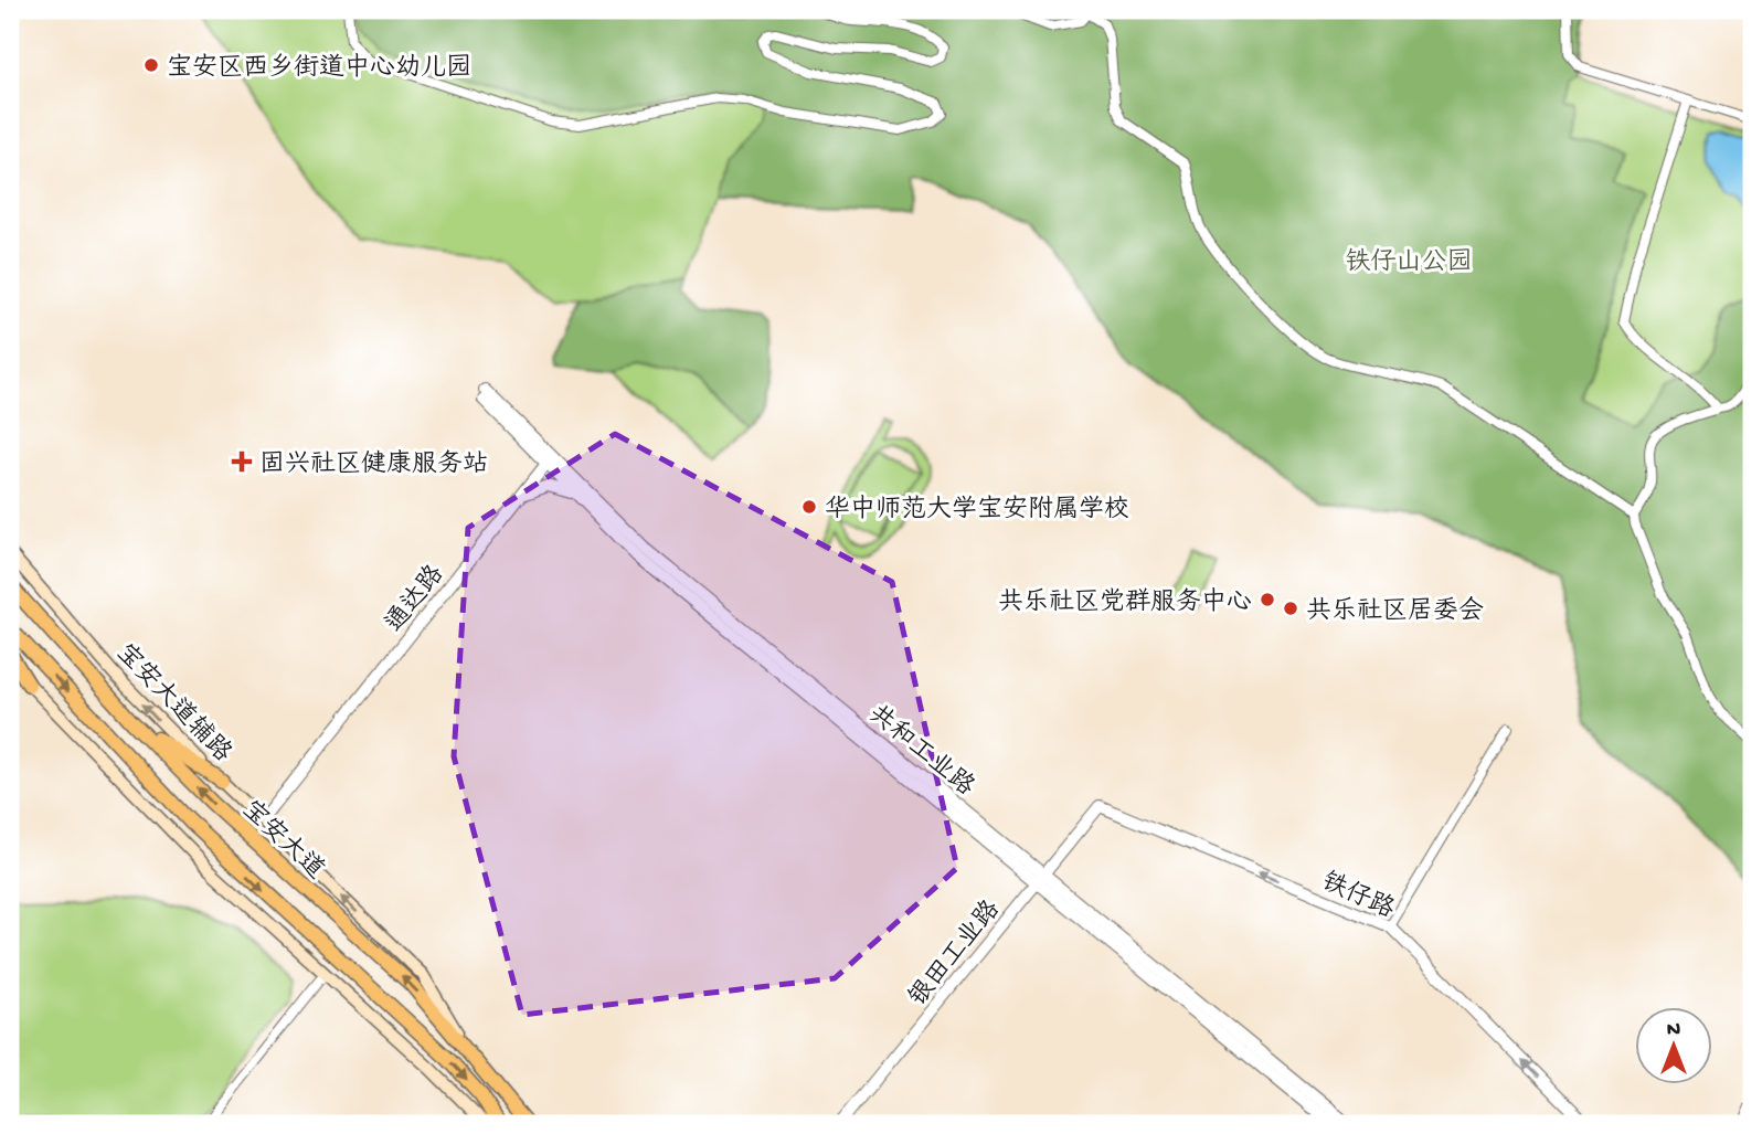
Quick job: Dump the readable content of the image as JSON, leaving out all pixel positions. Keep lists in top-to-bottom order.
{
  "streets": {
    "main road": ["宝安大道辅路", "宝安大道"],
    "street": [
      "通达路",
      "共和工业路",
      "铁仔路",
      "银田工业路"
    ]
  },
  "crossings": [
    ["通达路", "宝安大道辅路"],
    ["通达路", "共和工业路"],
    ["宝安大道辅路", "宝安大道"],
    ["共和工业路", "银田工业路"],
    ["铁仔路", "银田工业路"]
  ],
  "one_way": ["铁仔路"],
  "parks": ["铁仔山公园"],
  "places": {
    "other": [
      "宝安区西乡街道中心幼儿园",
      "华中师范大学宝安附属学校",
      "共乐社区党群服务中心",
      "共乐社区居委会"
    ],
    "health": ["固兴社区健康服务站"]
  },
  "north": "top"
}
